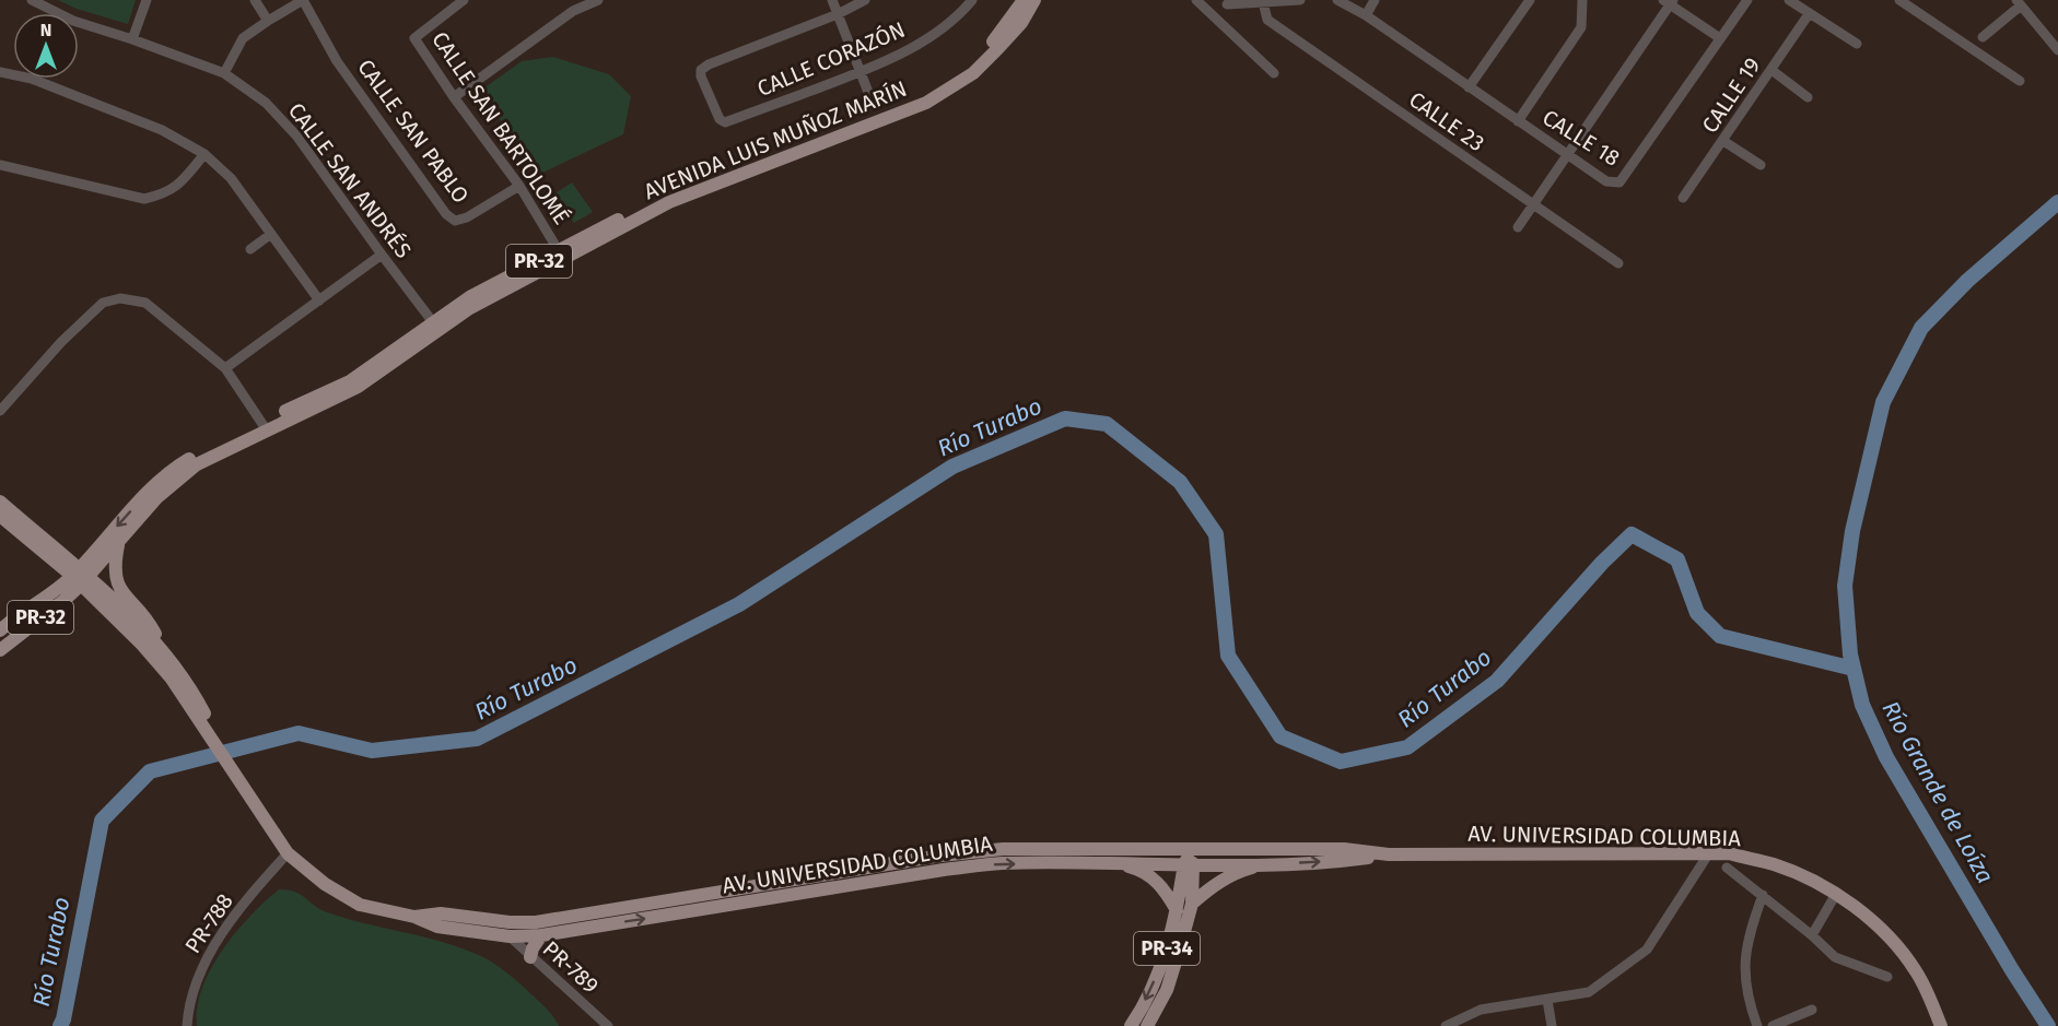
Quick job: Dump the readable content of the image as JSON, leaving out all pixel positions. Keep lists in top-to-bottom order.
{
  "streets": {
    "main road": [
      "AVENIDA LUIS MUÑOZ MARÍN",
      "PR-32",
      "AV. UNIVERSIDAD COLUMBIA",
      "PR-34"
    ],
    "street": [
      "CALLE CORAZÓN",
      "CALLE 19",
      "CALLE 23",
      "CALLE SAN BARTOLOMÉ",
      "CALLE SAN PABLO",
      "CALLE 18",
      "CALLE SAN ANDRÉS",
      "PR-788",
      "PR-789"
    ]
  },
  "crossings": [
    ["CALLE SAN BARTOLOMÉ", "CALLE SAN PABLO"],
    ["CALLE SAN BARTOLOMÉ", "AVENIDA LUIS MUÑOZ MARÍN"],
    ["AVENIDA LUIS MUÑOZ MARÍN", "CALLE SAN ANDRÉS"],
    ["AVENIDA LUIS MUÑOZ MARÍN", "AV. UNIVERSIDAD COLUMBIA"],
    ["AV. UNIVERSIDAD COLUMBIA", "PR-788"],
    ["AV. UNIVERSIDAD COLUMBIA", "PR-34"],
    ["AV. UNIVERSIDAD COLUMBIA", "PR-789"]
  ],
  "water": ["Río Turabo", "Río Grande de Loíza"],
  "north": "top"
}
